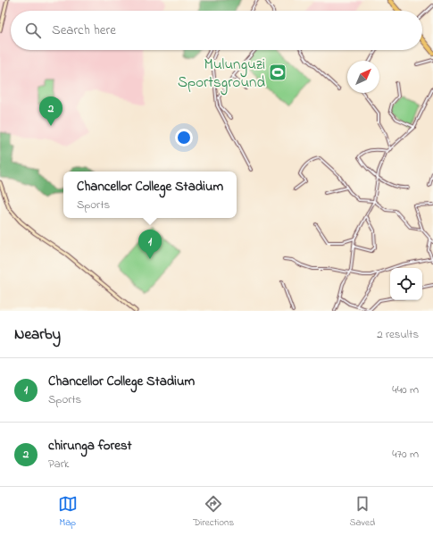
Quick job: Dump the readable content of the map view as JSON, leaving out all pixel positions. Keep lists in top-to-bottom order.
{
  "places": {
    "sports": ["Mulunguzi Sportsground"]
  },
  "north": "top right",
  "page": {
    "search": "Search here",
    "pins": ["2", "1"],
    "popup": ["Chancellor College Stadium", "Sports"],
    "heading": ["Nearby", "2 results"],
    "list": [
      {
        "mark": "1",
        "name": "Chancellor College Stadium",
        "note": "Sports",
        "value": "440 m"
      },
      {
        "mark": "2",
        "name": "chirunga forest",
        "note": "Park",
        "value": "470 m"
      }
    ],
    "nav": ["Map", "Directions", "Saved"]
  }
}
